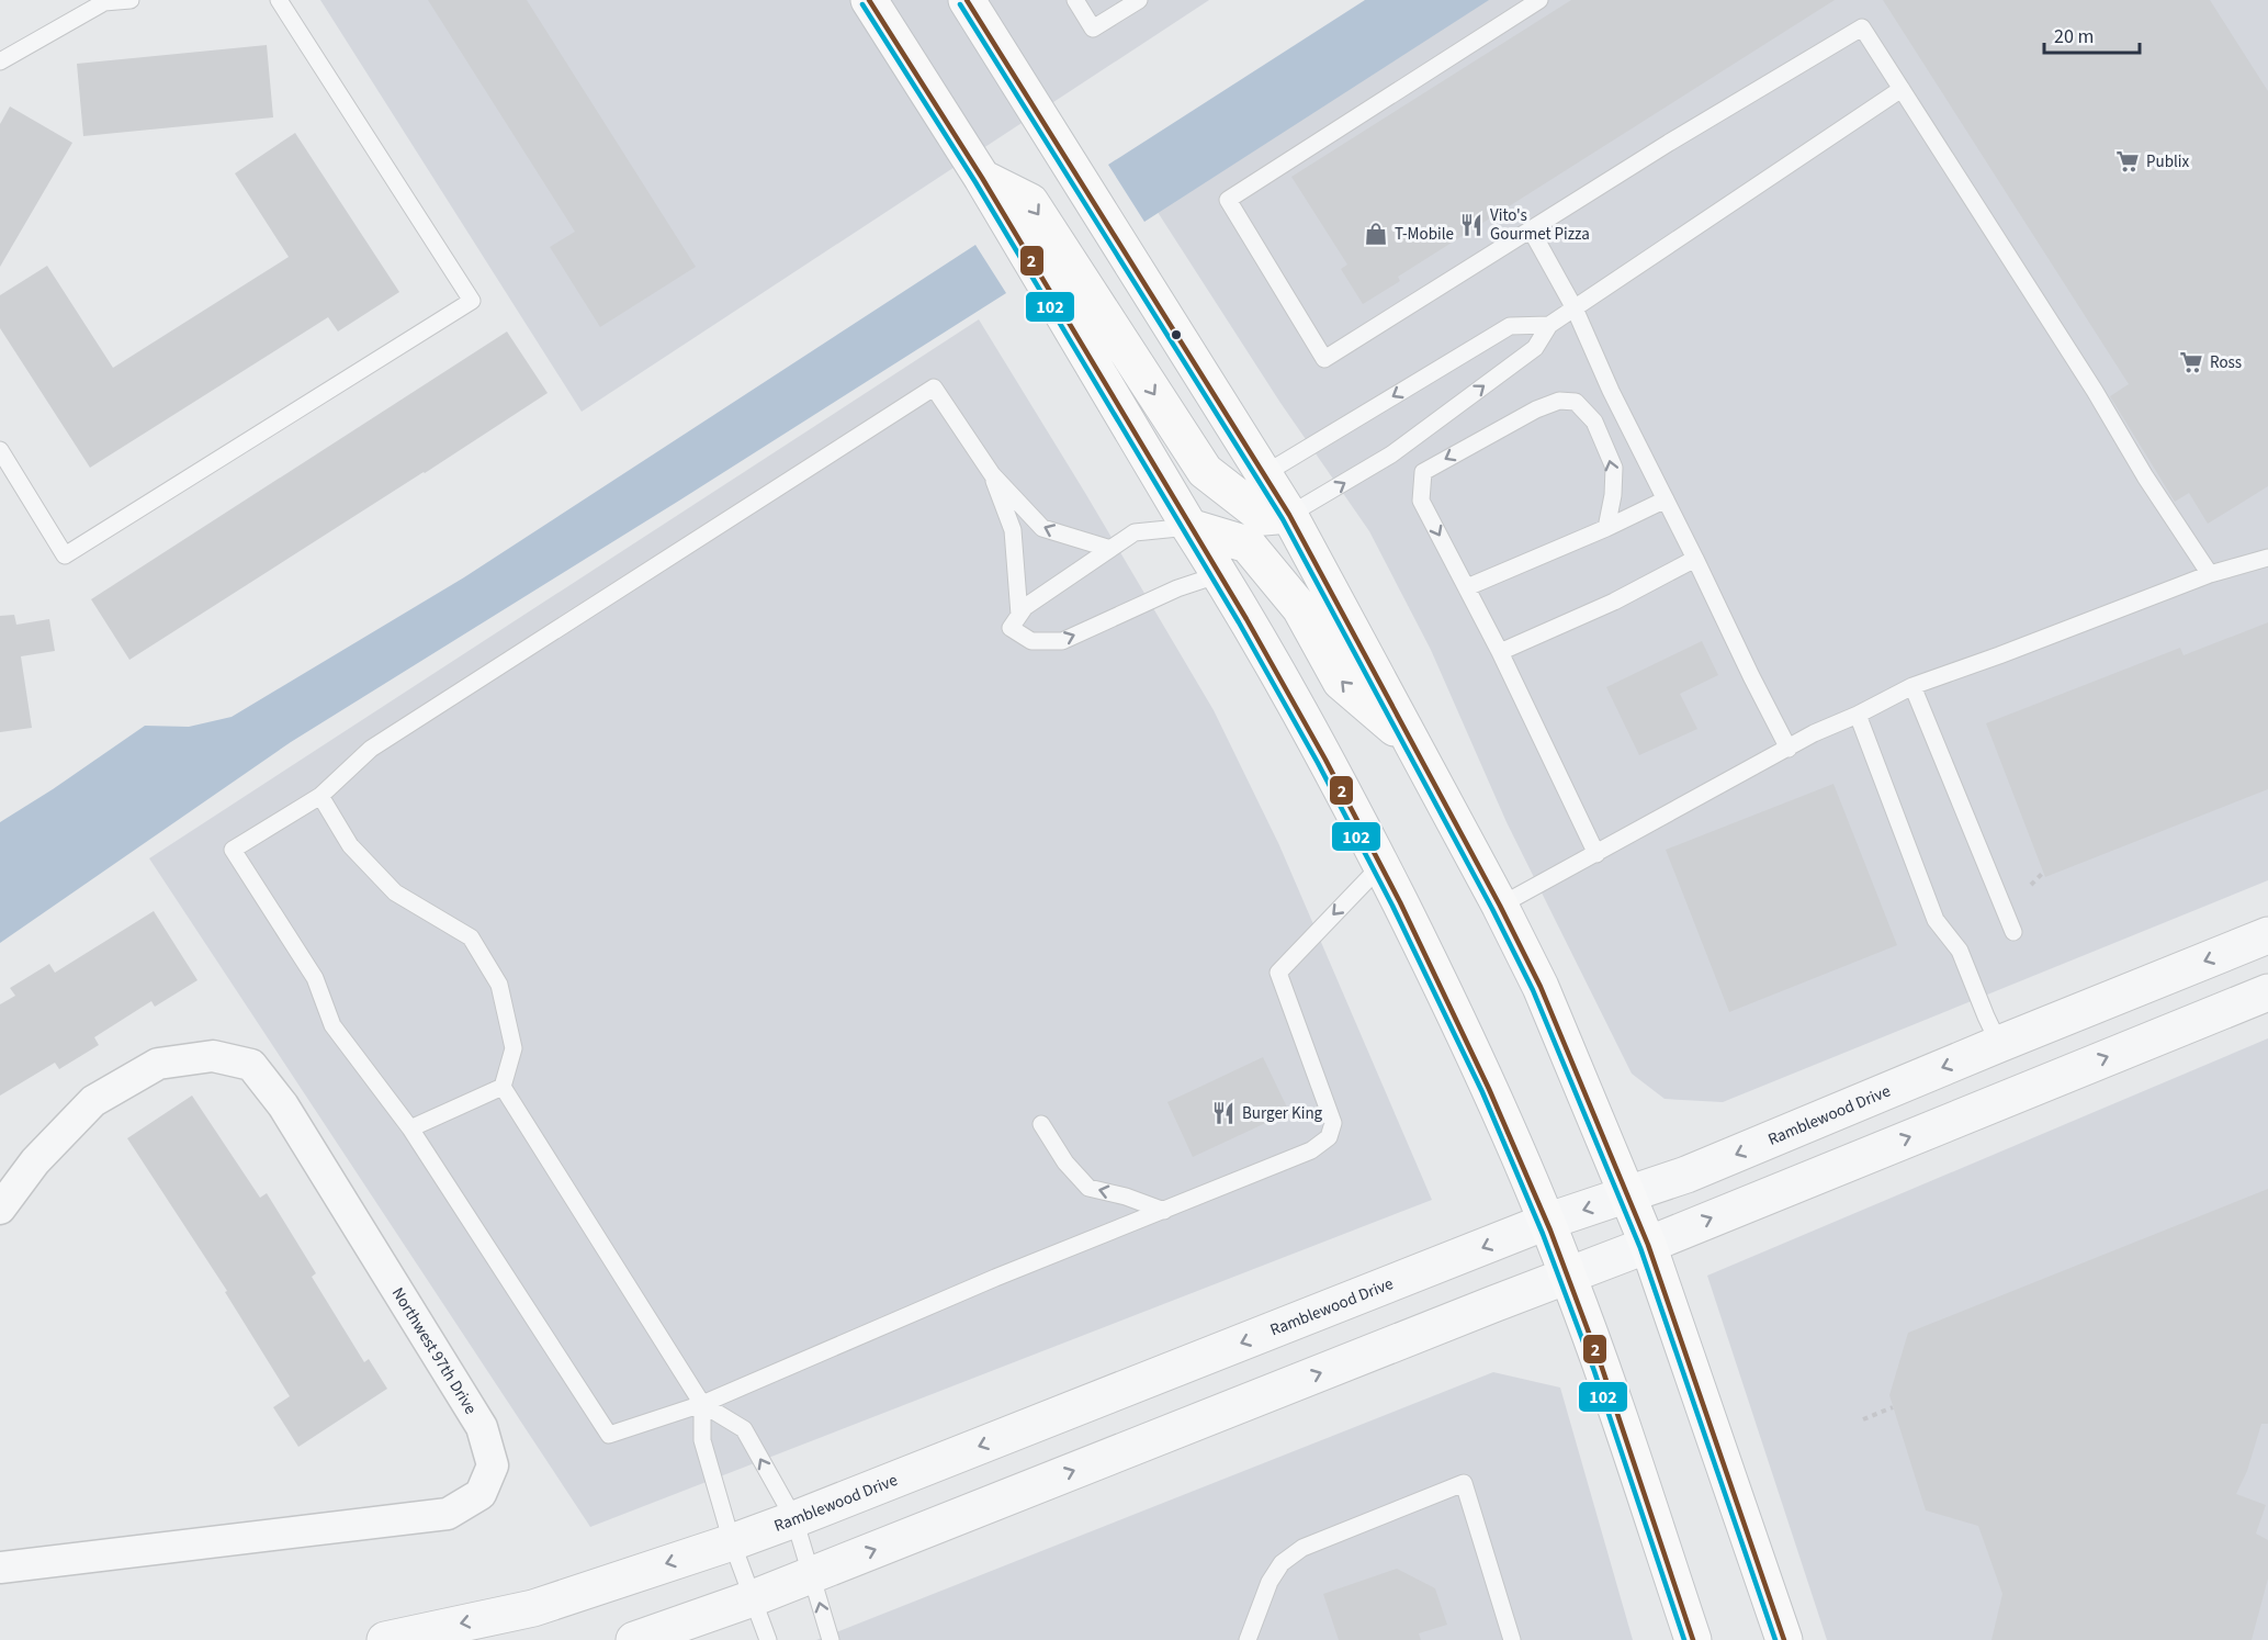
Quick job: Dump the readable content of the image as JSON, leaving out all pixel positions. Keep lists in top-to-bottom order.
{
  "streets": {
    "street": ["Ramblewood Drive", "Northwest 97th Drive"]
  },
  "places": {
    "supermarket": ["Publix", "Ross"],
    "restaurant": ["Vito's Gourmet Pizza", "Burger King"],
    "shop": ["T-Mobile"]
  },
  "lines": ["transit line 2", "transit line 102"],
  "scale_bar": "20 m"
}
